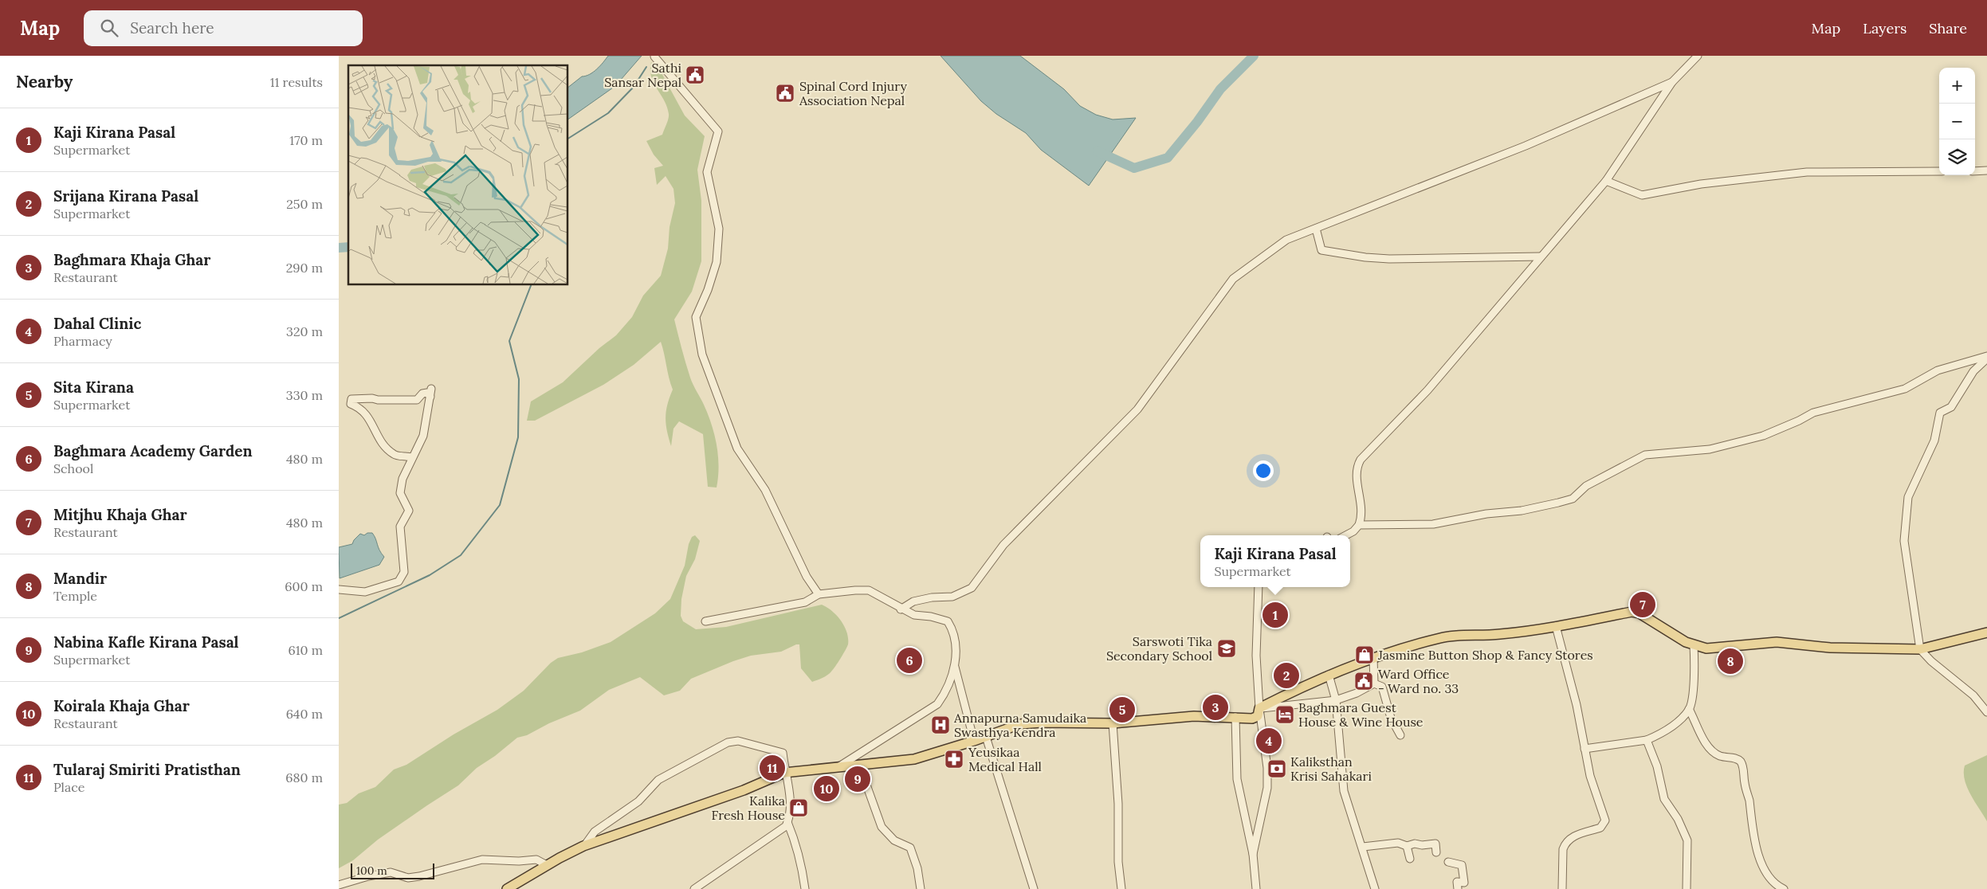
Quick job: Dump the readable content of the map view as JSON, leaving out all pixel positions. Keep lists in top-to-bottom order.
{
  "places": {
    "public building": ["Sathi Sansar Nepal", "Spinal Cord Injury Association Nepal", "Ward Office - Ward no. 33"],
    "school or university": ["Sarswoti Tika Secondary School"],
    "shop": ["Jasmine Button Shop & Fancy Stores", "Kalika Fresh House"],
    "hotel": ["Baghmara Guest House & Wine House"],
    "hospital": ["Annapurna Samudaika Swasthya Kendra"],
    "pharmacy": ["Yeusikaa Medical Hall"],
    "bank": ["Kaliksthan Krisi Sahakari"]
  },
  "scale_bar": "100 m",
  "page": {
    "header": "Map",
    "search": "Search here",
    "nav": ["Map", "Layers", "Share"],
    "heading": ["Nearby", "11 results"],
    "map_buttons": ["+", "−"],
    "list": [
      {
        "mark": "1",
        "name": "Kaji Kirana Pasal",
        "note": "Supermarket",
        "value": "170 m"
      },
      {
        "mark": "2",
        "name": "Srijana Kirana Pasal",
        "note": "Supermarket",
        "value": "250 m"
      },
      {
        "mark": "3",
        "name": "Baghmara Khaja Ghar",
        "note": "Restaurant",
        "value": "290 m"
      },
      {
        "mark": "4",
        "name": "Dahal Clinic",
        "note": "Pharmacy",
        "value": "320 m"
      },
      {
        "mark": "5",
        "name": "Sita Kirana",
        "note": "Supermarket",
        "value": "330 m"
      },
      {
        "mark": "6",
        "name": "Baghmara Academy Garden",
        "note": "School",
        "value": "480 m"
      },
      {
        "mark": "7",
        "name": "Mitjhu Khaja Ghar",
        "note": "Restaurant",
        "value": "480 m"
      },
      {
        "mark": "8",
        "name": "Mandir",
        "note": "Temple",
        "value": "600 m"
      },
      {
        "mark": "9",
        "name": "Nabina Kafle Kirana Pasal",
        "note": "Supermarket",
        "value": "610 m"
      },
      {
        "mark": "10",
        "name": "Koirala Khaja Ghar",
        "note": "Restaurant",
        "value": "640 m"
      },
      {
        "mark": "11",
        "name": "Tularaj Smiriti Pratisthan",
        "note": "Place",
        "value": "680 m"
      }
    ],
    "popup": ["Kaji Kirana Pasal", "Supermarket"],
    "pins": [
      "7",
      "1",
      "6",
      "8",
      "2",
      "3",
      "5",
      "4",
      "11",
      "9",
      "10"
    ],
    "scale": "100 m"
  }
}
